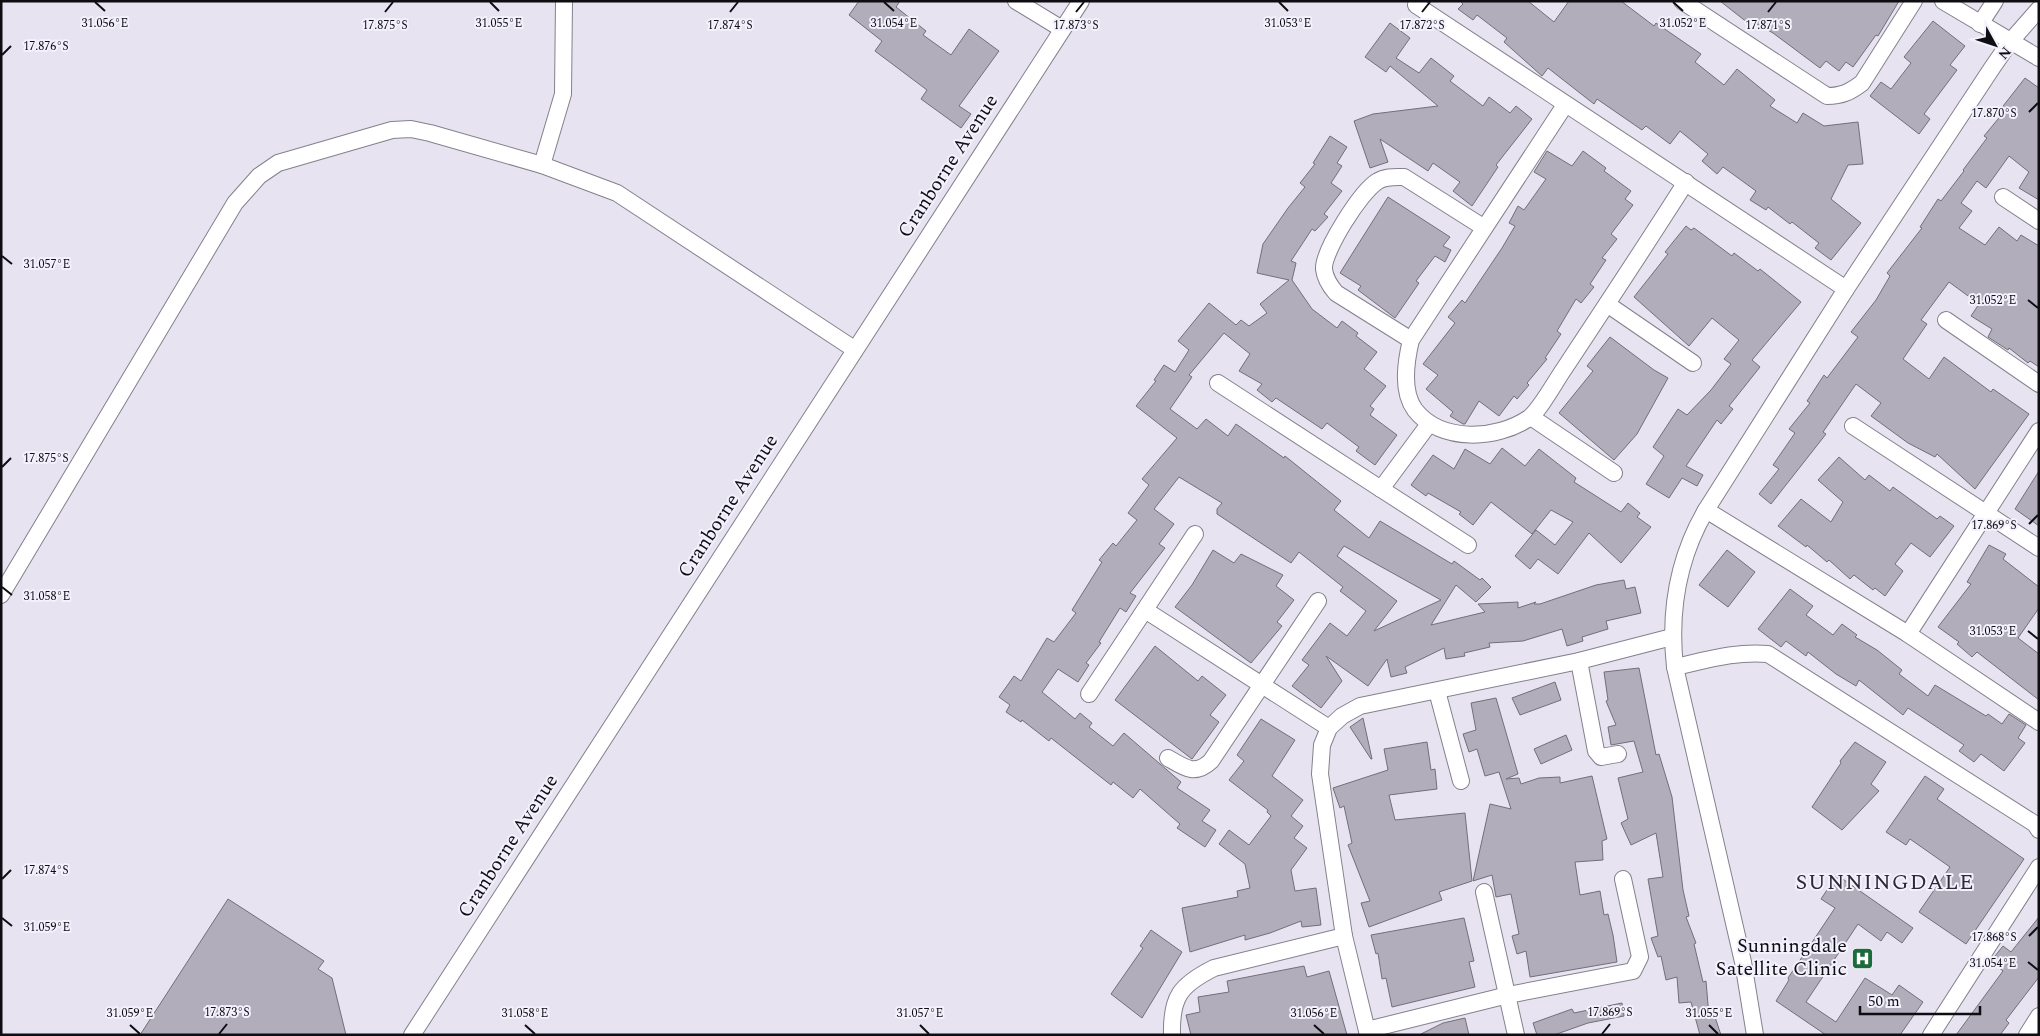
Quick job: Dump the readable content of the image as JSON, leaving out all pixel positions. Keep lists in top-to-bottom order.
{
  "streets": {
    "street": ["Cranborne Avenue"]
  },
  "districts": ["SUNNINGDALE"],
  "places": {
    "hospital": ["Sunningdale Satellite Clinic"]
  },
  "scale_bar": "50 m",
  "north": "bottom right",
  "coordinates": [
    "31.056°E",
    "31.055°E",
    "31.054°E",
    "31.053°E",
    "31.052°E",
    "17.875°S",
    "17.874°S",
    "17.873°S",
    "17.872°S",
    "17.871°S",
    "17.876°S",
    "17.870°S",
    "31.057°E",
    "17.869°S",
    "31.058°E",
    "31.059°E",
    "17.868°S"
  ]
}
